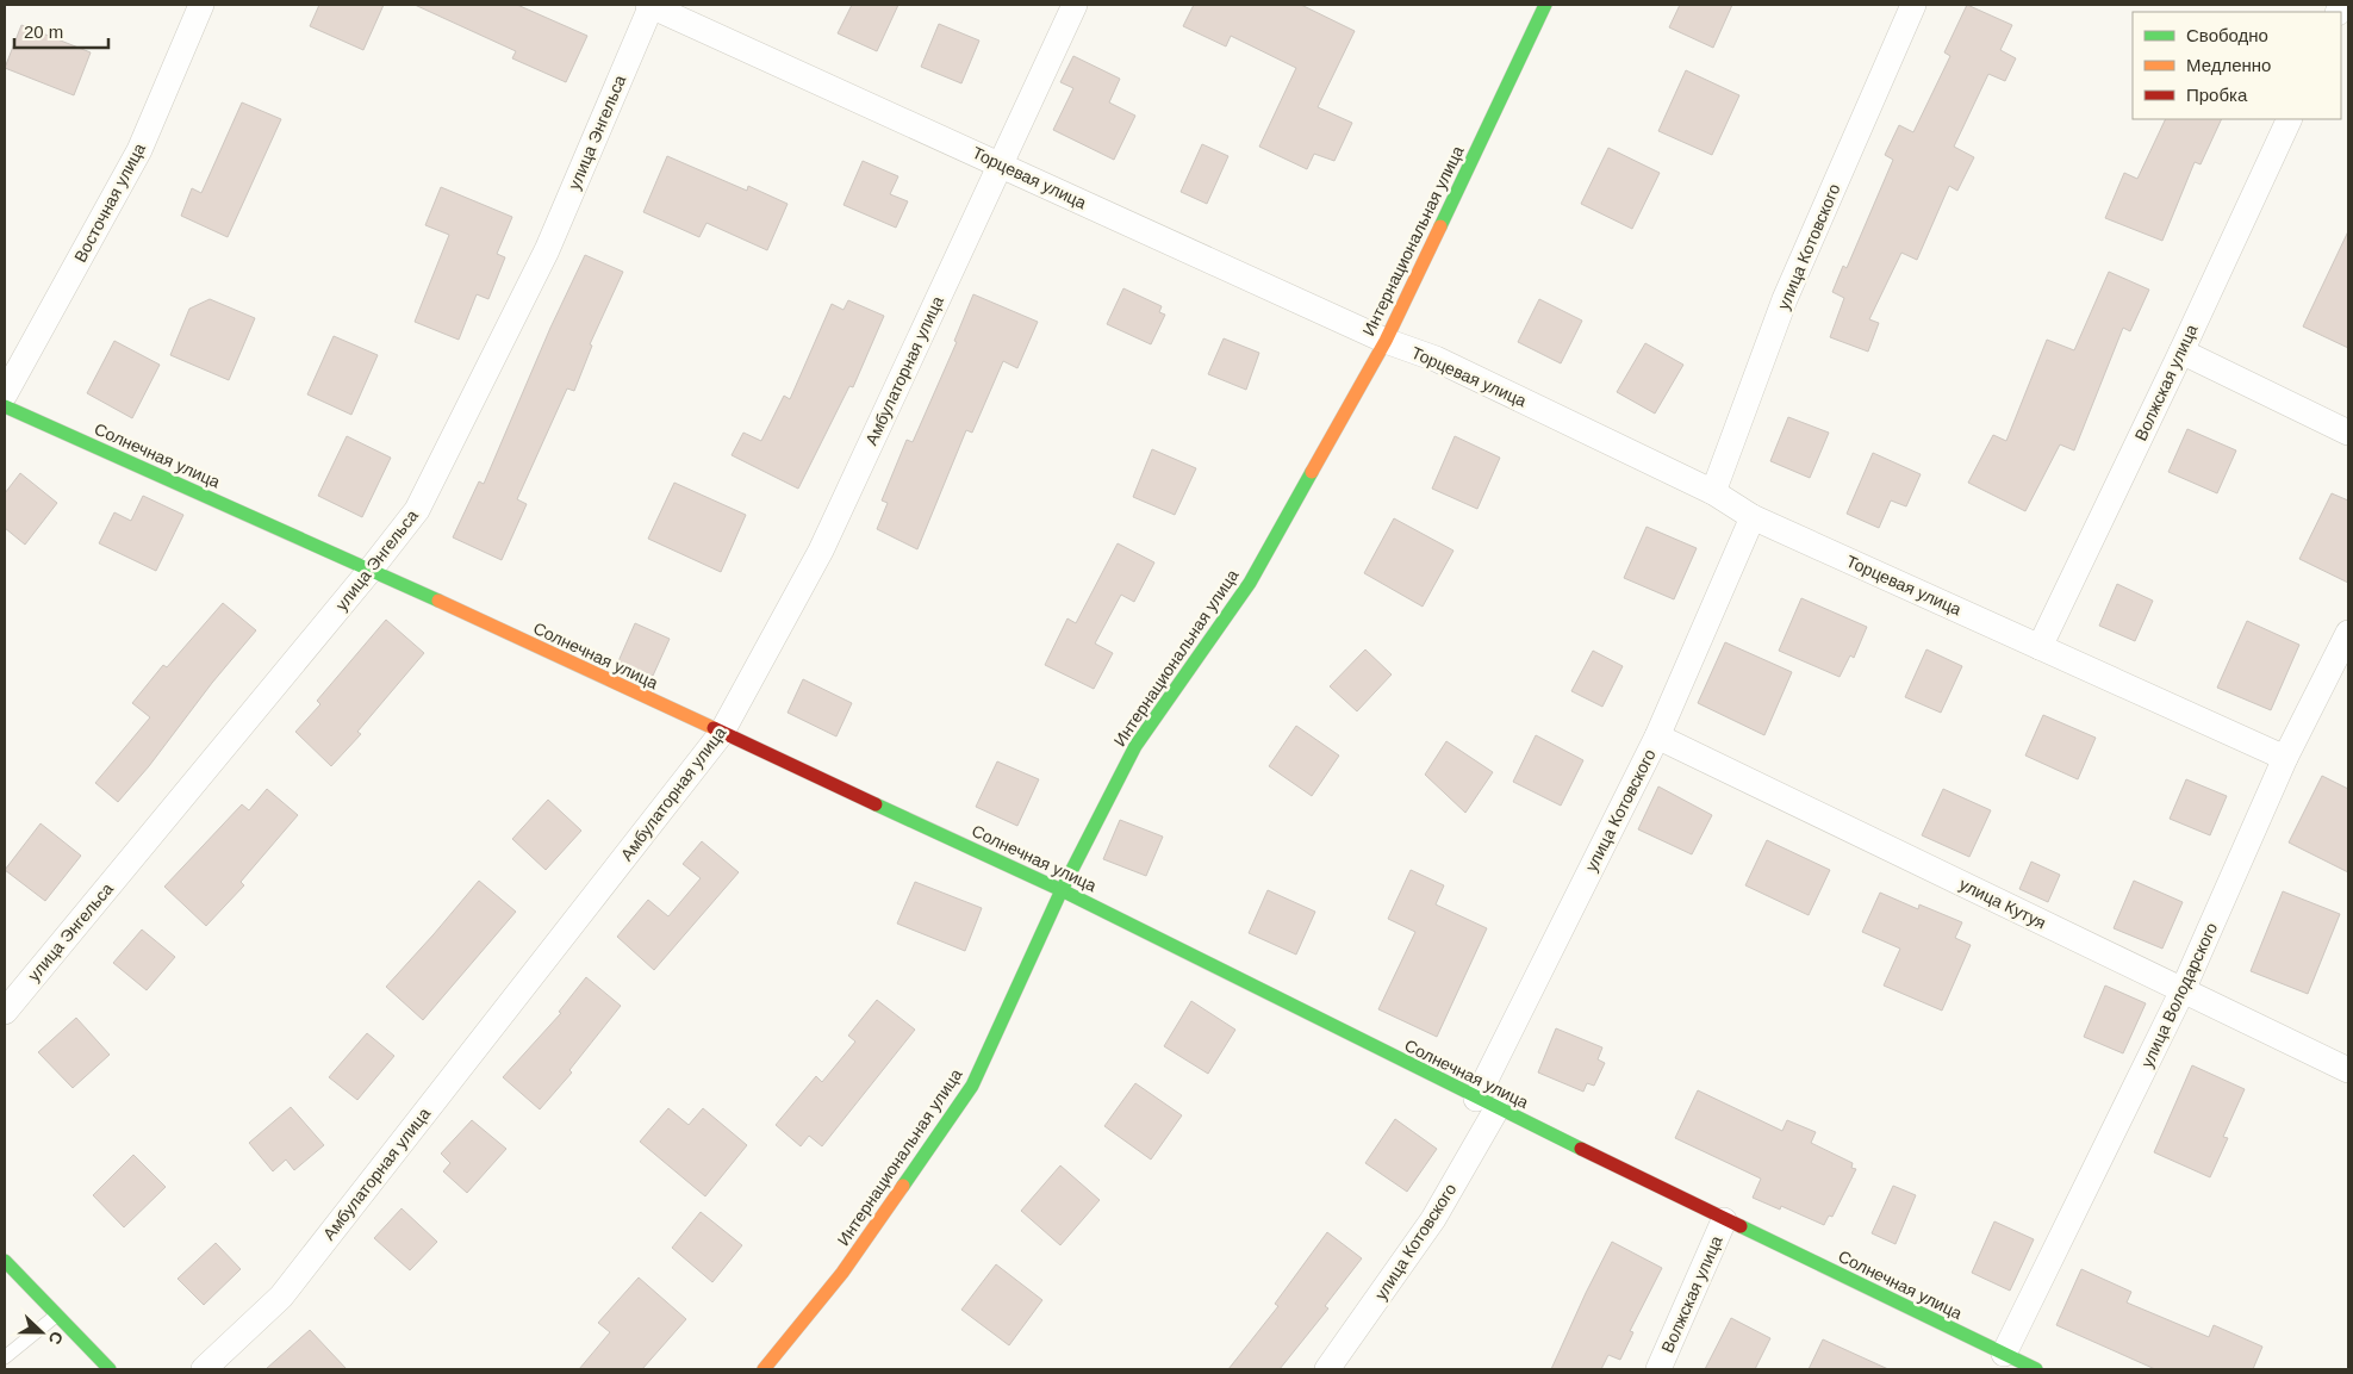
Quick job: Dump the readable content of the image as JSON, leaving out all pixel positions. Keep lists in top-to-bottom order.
{
  "streets": {
    "street": [
      "улица Энгельса",
      "Торцевая улица",
      "Восточная улица",
      "Интернациональная улица",
      "улица Котовского",
      "Амбулаторная улица",
      "Волжская улица",
      "Солнечная улица",
      "улица Кутуя",
      "улица Володарского"
    ]
  },
  "crossings": [
    ["улица Энгельса", "Торцевая улица"],
    ["улица Энгельса", "Солнечная улица"],
    ["Торцевая улица", "Интернациональная улица"],
    ["Торцевая улица", "улица Котовского"],
    ["Торцевая улица", "Амбулаторная улица"],
    ["Торцевая улица", "Волжская улица"],
    ["Торцевая улица", "улица Володарского"],
    ["Интернациональная улица", "Солнечная улица"],
    ["улица Котовского", "Солнечная улица"],
    ["улица Котовского", "улица Кутуя"],
    ["Амбулаторная улица", "Солнечная улица"],
    ["Волжская улица", "Солнечная улица"],
    ["Солнечная улица", "улица Володарского"],
    ["улица Кутуя", "улица Володарского"]
  ],
  "legend": ["Свободно", "Медленно", "Пробка"],
  "scale_bar": "20 m",
  "north": "right"
}
